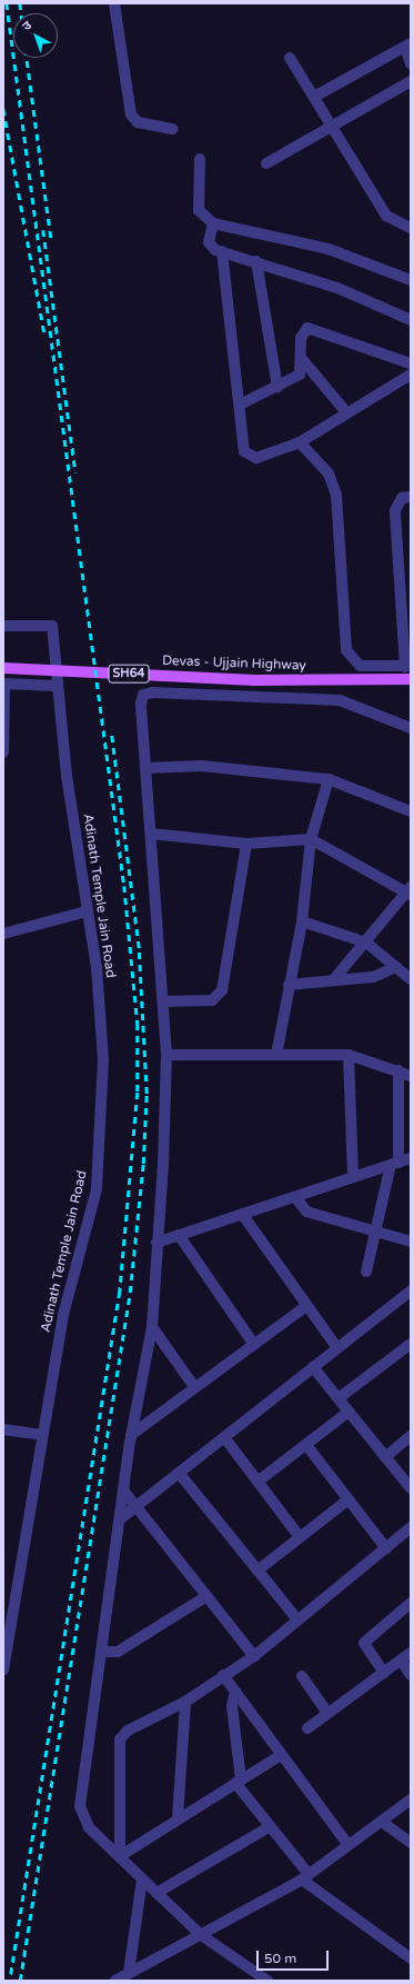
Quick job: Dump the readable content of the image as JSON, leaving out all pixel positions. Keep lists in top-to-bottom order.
{
  "streets": {
    "main road": ["Devas - Ujjain Highway", "SH64"],
    "street": ["Adinath Temple Jain Road"]
  },
  "scale_bar": "50 m",
  "north": "top left"
}
